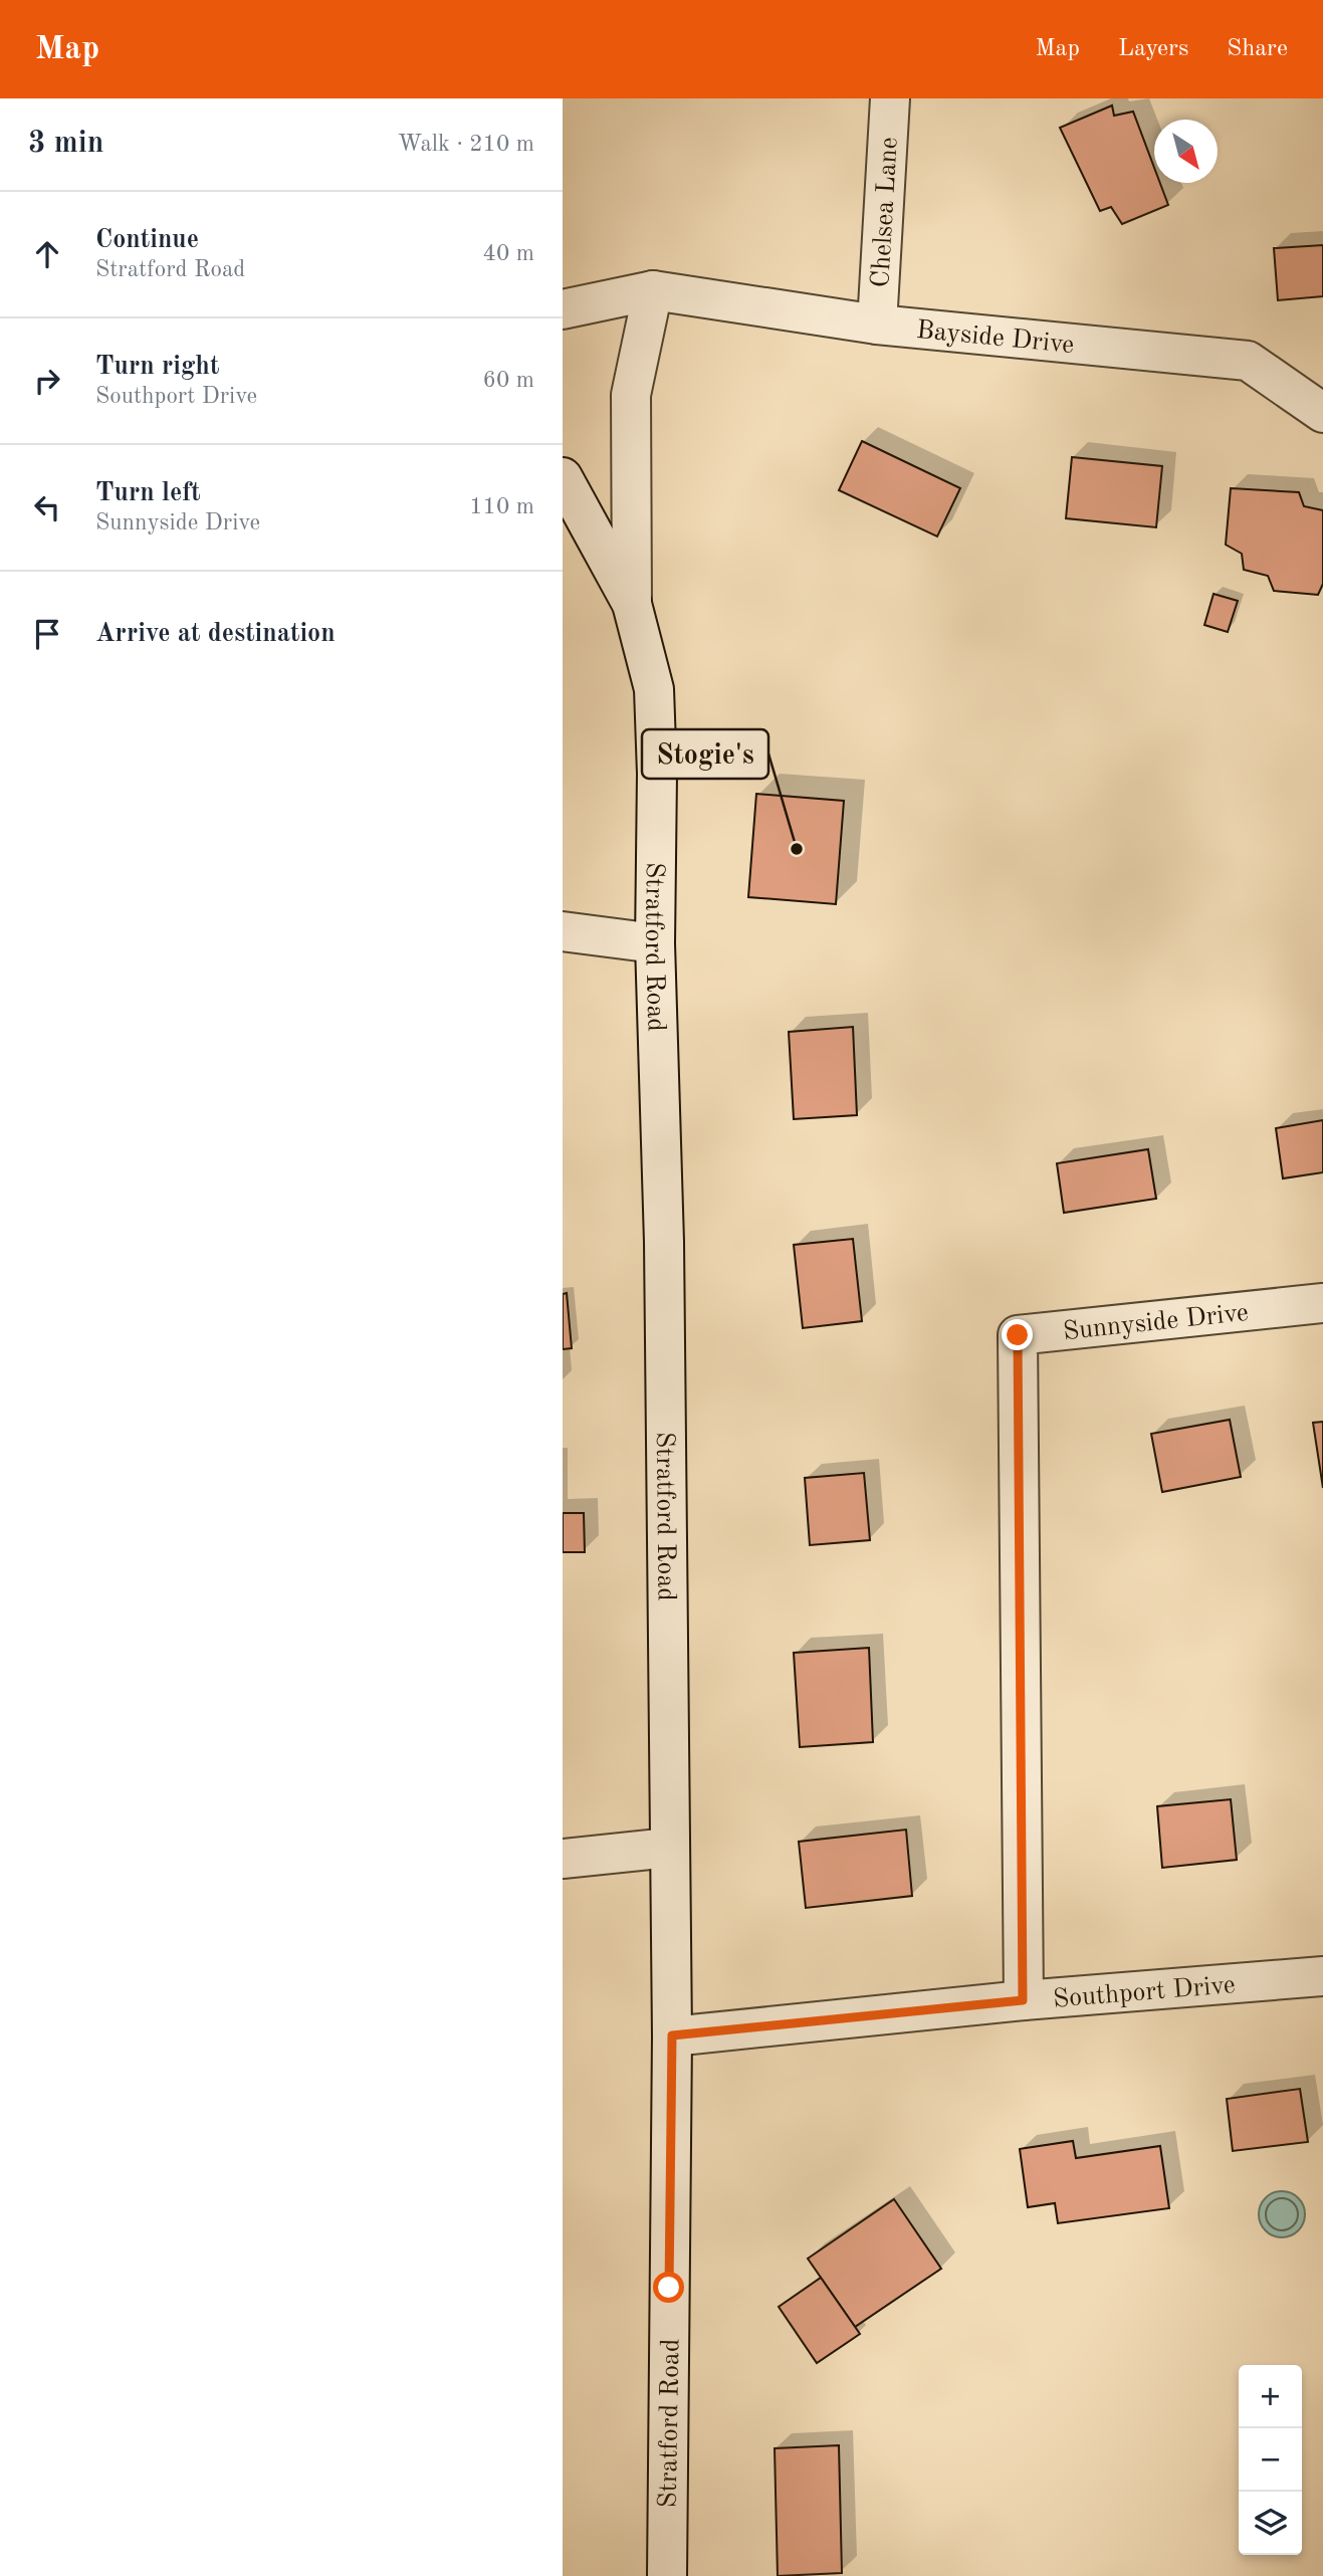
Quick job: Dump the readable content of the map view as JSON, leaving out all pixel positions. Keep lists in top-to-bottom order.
{
  "streets": {
    "street": [
      "Chelsea Lane",
      "Bayside Drive",
      "Stratford Road",
      "Sunnyside Drive",
      "Southport Drive"
    ]
  },
  "crossings": [
    ["Chelsea Lane", "Bayside Drive"],
    ["Stratford Road", "Southport Drive"],
    ["Sunnyside Drive", "Southport Drive"]
  ],
  "places": ["Stogie's"],
  "north": "bottom right",
  "page": {
    "header": "Map",
    "nav": ["Map", "Layers", "Share"],
    "heading": ["3 min", "Walk · 210 m"],
    "list": [
      ["Continue", "Stratford Road", "40 m"],
      ["Turn right", "Southport Drive", "60 m"],
      ["Turn left", "Sunnyside Drive", "110 m"],
      "Arrive at destination"
    ],
    "map_buttons": ["+", "−"]
  }
}
